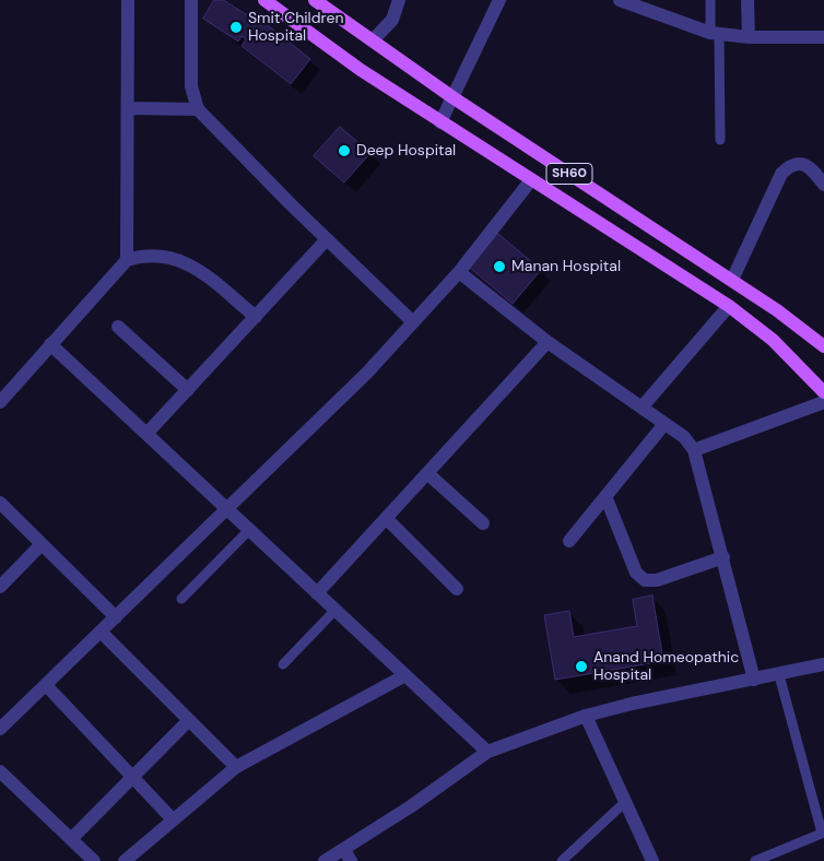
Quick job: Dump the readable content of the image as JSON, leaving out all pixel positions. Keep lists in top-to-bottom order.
{
  "streets": {
    "main road": ["SH60"]
  },
  "places": [
    "Smit Children Hospital",
    "Deep Hospital",
    "Manan Hospital",
    "Anand Homeopathic Hospital"
  ]
}
